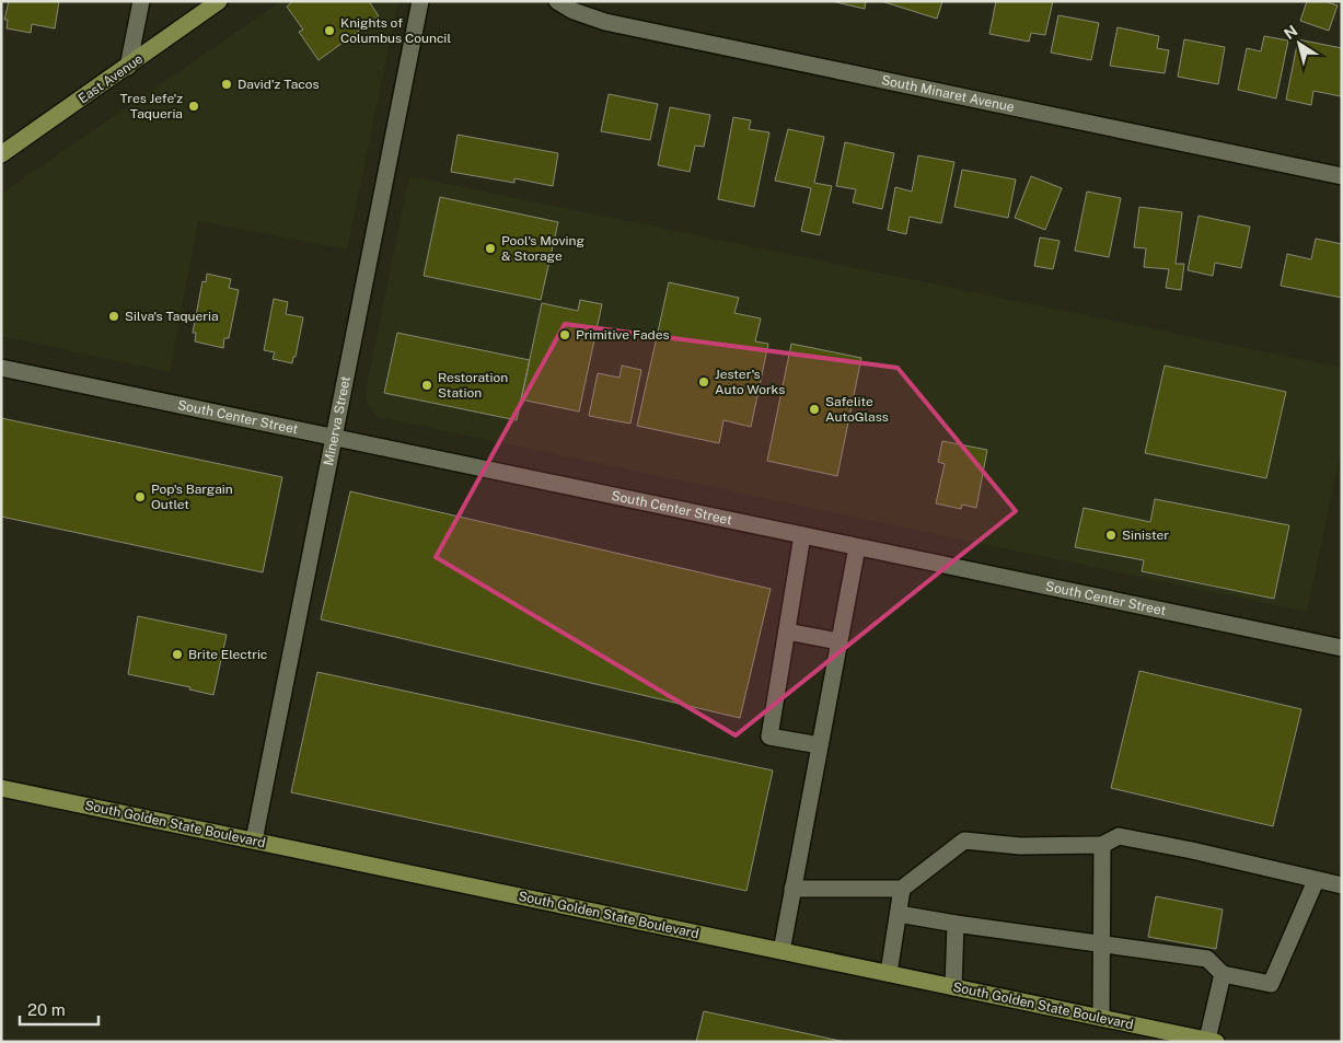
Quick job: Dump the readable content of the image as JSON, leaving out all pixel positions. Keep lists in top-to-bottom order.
{
  "streets": {
    "main road": ["East Avenue", "South Golden State Boulevard"],
    "street": ["South Minaret Avenue", "South Center Street", "Minerva Street"]
  },
  "crossings": [
    ["South Center Street", "Minerva Street"],
    ["Minerva Street", "South Golden State Boulevard"]
  ],
  "places": [
    "Knights of Columbus Council",
    "David'z Tacos",
    "Tres Jefe'z Taqueria",
    "Pool's Moving & Storage",
    "Silva's Taqueria",
    "Primitive Fades",
    "Jester's Auto Works",
    "Restoration Station",
    "Safelite AutoGlass",
    "Pop's Bargain Outlet",
    "Sinister",
    "Brite Electric"
  ],
  "scale_bar": "20 m",
  "north": "top left"
}
